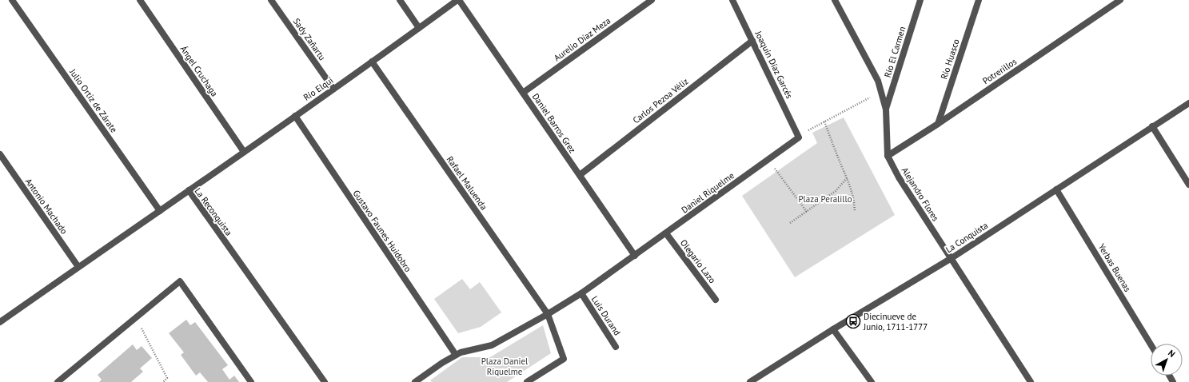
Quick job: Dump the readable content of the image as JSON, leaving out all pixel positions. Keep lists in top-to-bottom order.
{
  "streets": {
    "street": [
      "Sady Zañartu",
      "Aurelio Díaz Meza",
      "Río El Carmen",
      "Río Huasco",
      "Joaquín Díaz Garcés",
      "Ángel Cruchaga",
      "Potrerillos",
      "Río Elqui",
      "Julio Ortiz de Zárate",
      "Carlos Pezoa Véliz",
      "Daniel Barros Grez",
      "Rafael Maluenda",
      "Daniel Riquelme",
      "Alejandro Flores",
      "Antonio Machado",
      "La Reconquista",
      "Gustavo Faunes Huidobro",
      "La Conquista",
      "Olegario Lazo",
      "Yerbas Buenas",
      "Luis Durand"
    ]
  },
  "crossings": [
    ["Sady Zañartu", "Río Elqui"],
    ["Aurelio Díaz Meza", "Daniel Barros Grez"],
    ["Río El Carmen", "Alejandro Flores"],
    ["Río Huasco", "Potrerillos"],
    ["Joaquín Díaz Garcés", "Carlos Pezoa Véliz"],
    ["Joaquín Díaz Garcés", "Daniel Riquelme"],
    ["Ángel Cruchaga", "Río Elqui"],
    ["Potrerillos", "Alejandro Flores"],
    ["Río Elqui", "Daniel Barros Grez"],
    ["Río Elqui", "Rafael Maluenda"],
    ["Río Elqui", "La Reconquista"],
    ["Río Elqui", "Gustavo Faunes Huidobro"],
    ["Julio Ortiz de Zárate", "La Reconquista"],
    ["Carlos Pezoa Véliz", "Daniel Barros Grez"],
    ["Daniel Barros Grez", "Daniel Riquelme"],
    ["Rafael Maluenda", "Daniel Riquelme"],
    ["Daniel Riquelme", "Gustavo Faunes Huidobro"],
    ["Daniel Riquelme", "Olegario Lazo"],
    ["Daniel Riquelme", "Luis Durand"],
    ["Alejandro Flores", "La Conquista"],
    ["Antonio Machado", "La Reconquista"],
    ["La Conquista", "Yerbas Buenas"]
  ],
  "parks": ["Plaza Peralillo", "Plaza Daniel Riquelme"],
  "places": {
    "bus stop": ["Diecinueve de Junio, 1711-1777"]
  },
  "north": "top right"
}
